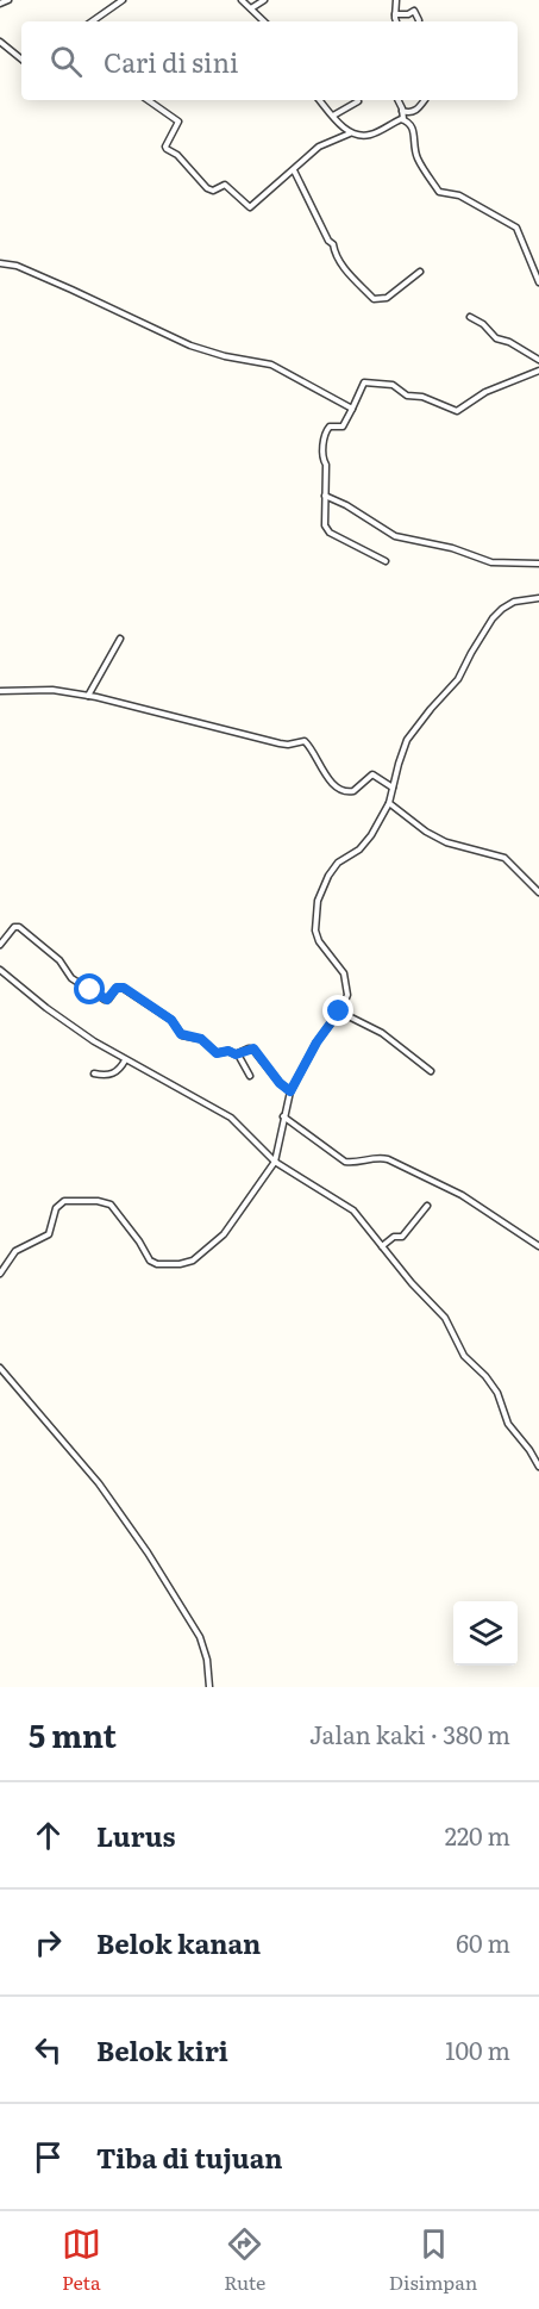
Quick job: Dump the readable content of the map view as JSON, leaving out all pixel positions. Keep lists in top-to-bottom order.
{
  "page": {
    "search": "Cari di sini",
    "heading": ["5 mnt", "Jalan kaki · 380 m"],
    "list": [
      ["Lurus", "220 m"],
      ["Belok kanan", "60 m"],
      ["Belok kiri", "100 m"],
      "Tiba di tujuan"
    ],
    "nav": ["Peta", "Rute", "Disimpan"]
  }
}
